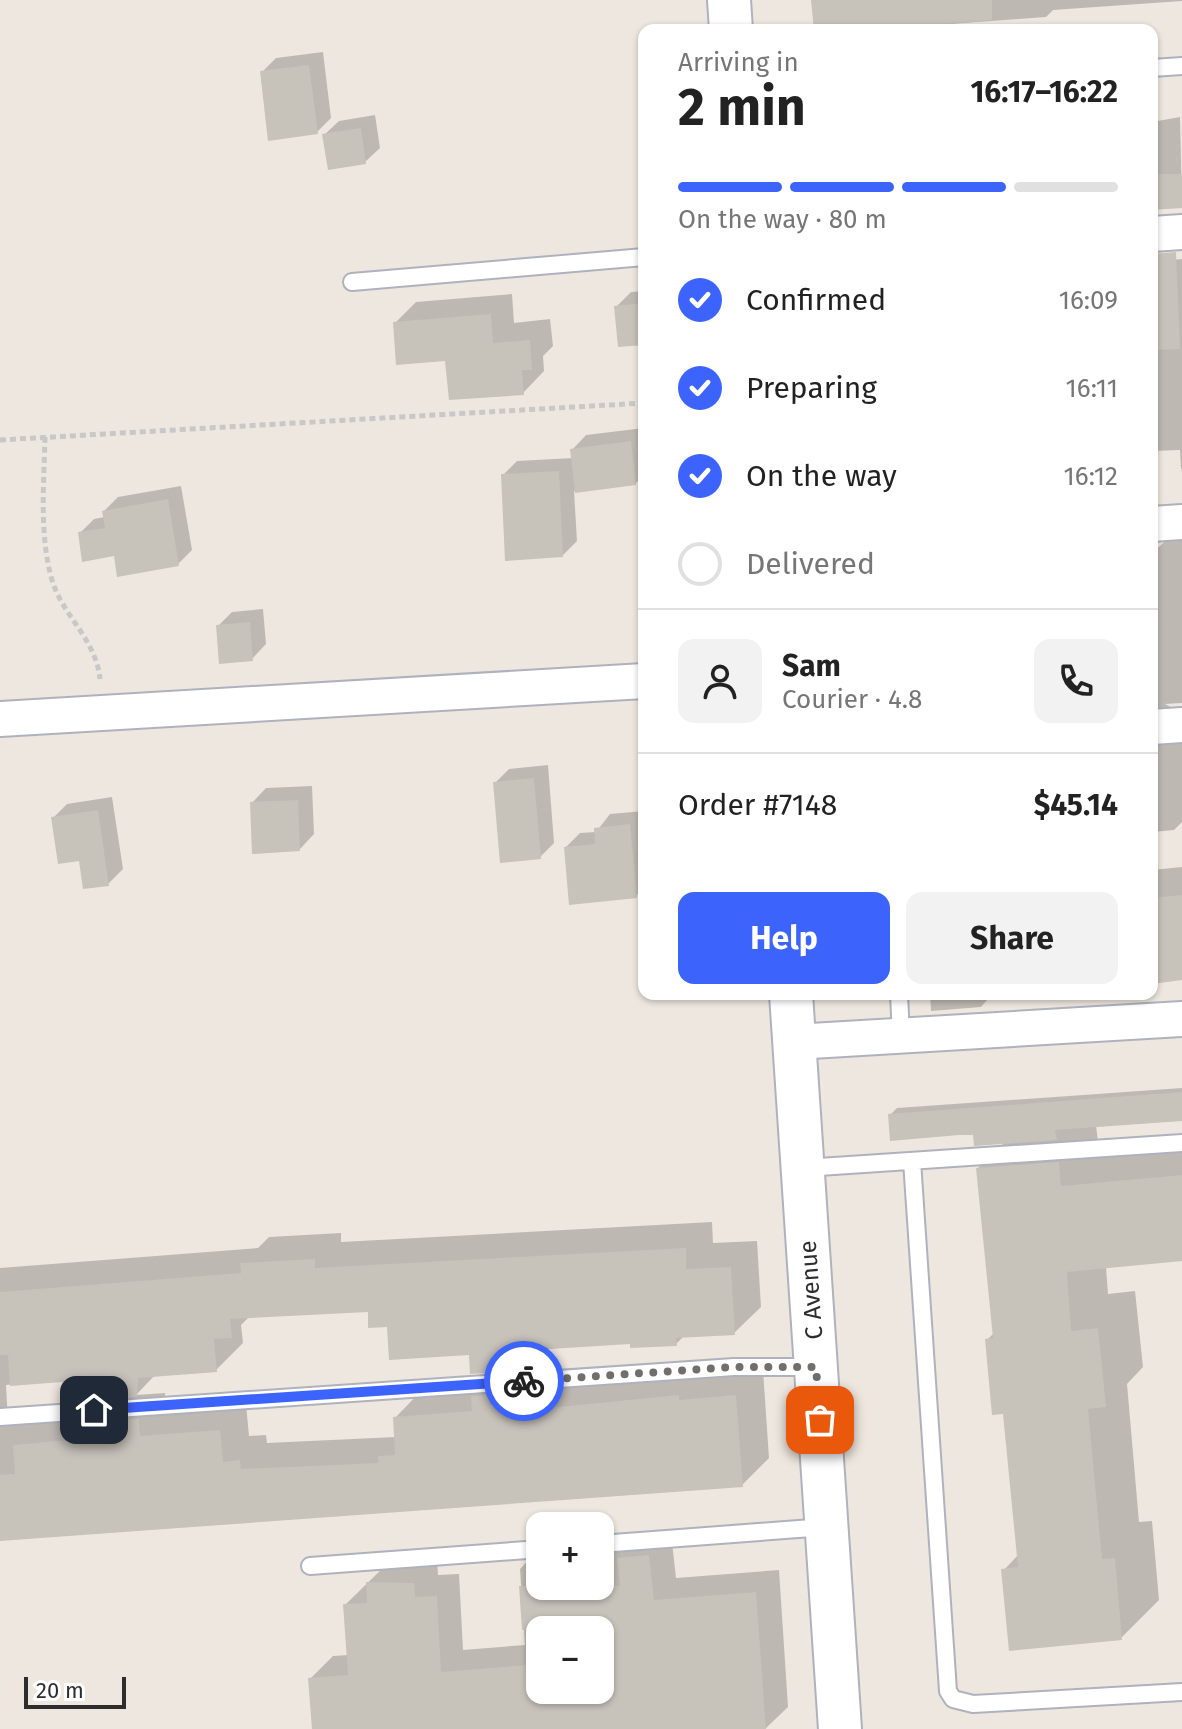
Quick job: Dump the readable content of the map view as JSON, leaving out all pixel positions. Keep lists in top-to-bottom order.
{
  "streets": {
    "street": ["C Avenue"]
  },
  "scale_bar": "20 m",
  "page": {
    "heading": ["2 min", "Arriving in", "16:17–16:22"],
    "panel": [
      "Sam",
      "Courier · 4.8",
      "Order #7148",
      "$45.14"
    ],
    "bar": "On the way · 80 m",
    "list": [
      ["Confirmed", "16:09"],
      ["Preparing", "16:11"],
      ["On the way", "16:12"],
      "Delivered"
    ],
    "buttons": ["Help", "Share"],
    "map_buttons": ["+", "−"],
    "scale": "20 m"
  }
}
